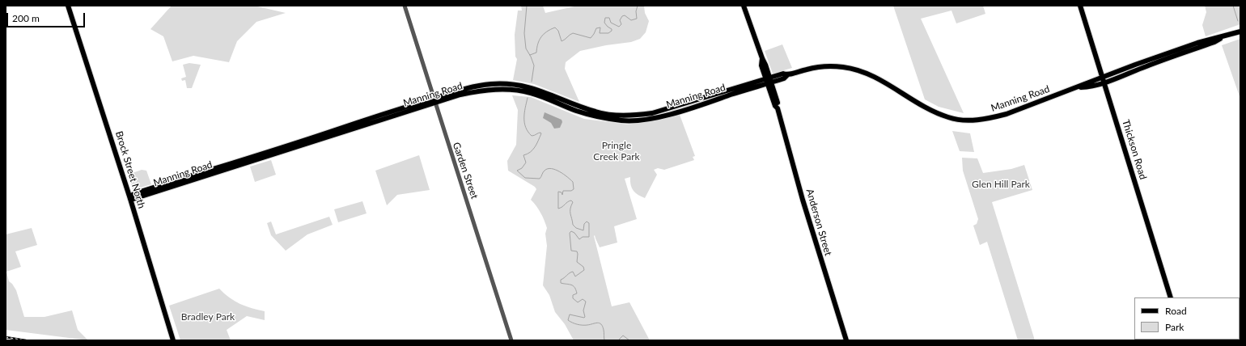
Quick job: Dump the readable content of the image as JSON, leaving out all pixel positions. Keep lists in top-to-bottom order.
{
  "streets": {
    "main road": [
      "Manning Road",
      "Thickson Road",
      "Brock Street North",
      "Anderson Street"
    ],
    "street": ["Garden Street"]
  },
  "crossings": [
    ["Manning Road", "Thickson Road"],
    ["Manning Road", "Brock Street North"],
    ["Manning Road", "Garden Street"],
    ["Manning Road", "Anderson Street"]
  ],
  "parks": ["Pringle Creek Park", "Glen Hill Park", "Bradley Park"],
  "legend": ["Road", "Park"],
  "scale_bar": "200 m"
}
